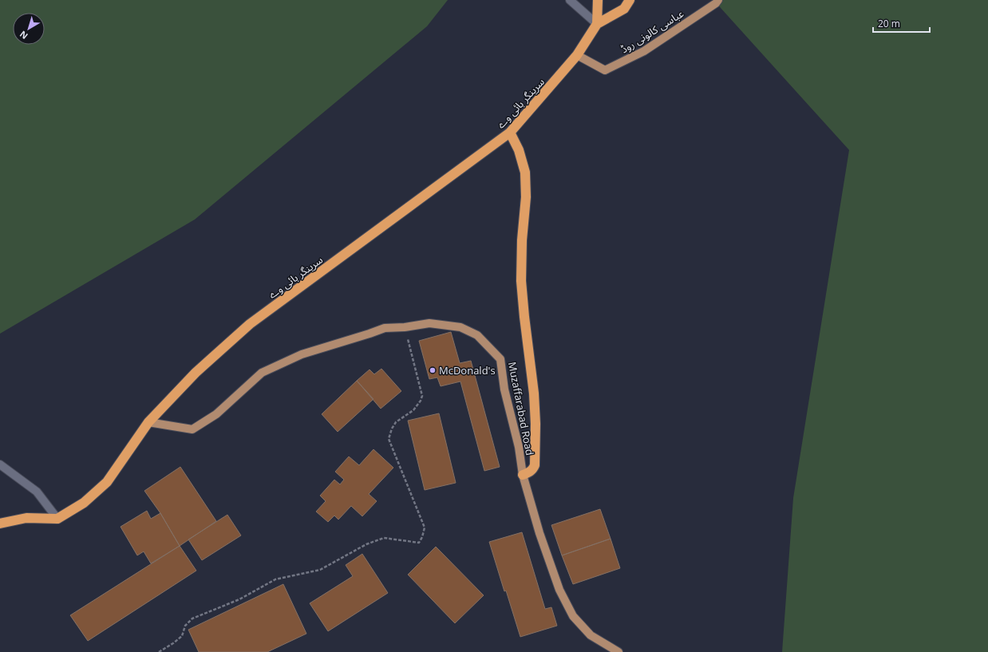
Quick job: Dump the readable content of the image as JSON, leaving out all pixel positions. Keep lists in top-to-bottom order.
{
  "streets": {
    "highway": ["سرینگر ہائی وے"],
    "main road": ["عباسی کالونی روڈ", "Muzaffarabad Road"]
  },
  "crossings": [
    ["عباسی کالونی روڈ", "سرینگر ہائی وے"],
    ["سرینگر ہائی وے", "Muzaffarabad Road"]
  ],
  "places": ["McDonald's"],
  "scale_bar": "20 m",
  "north": "bottom left"
}
